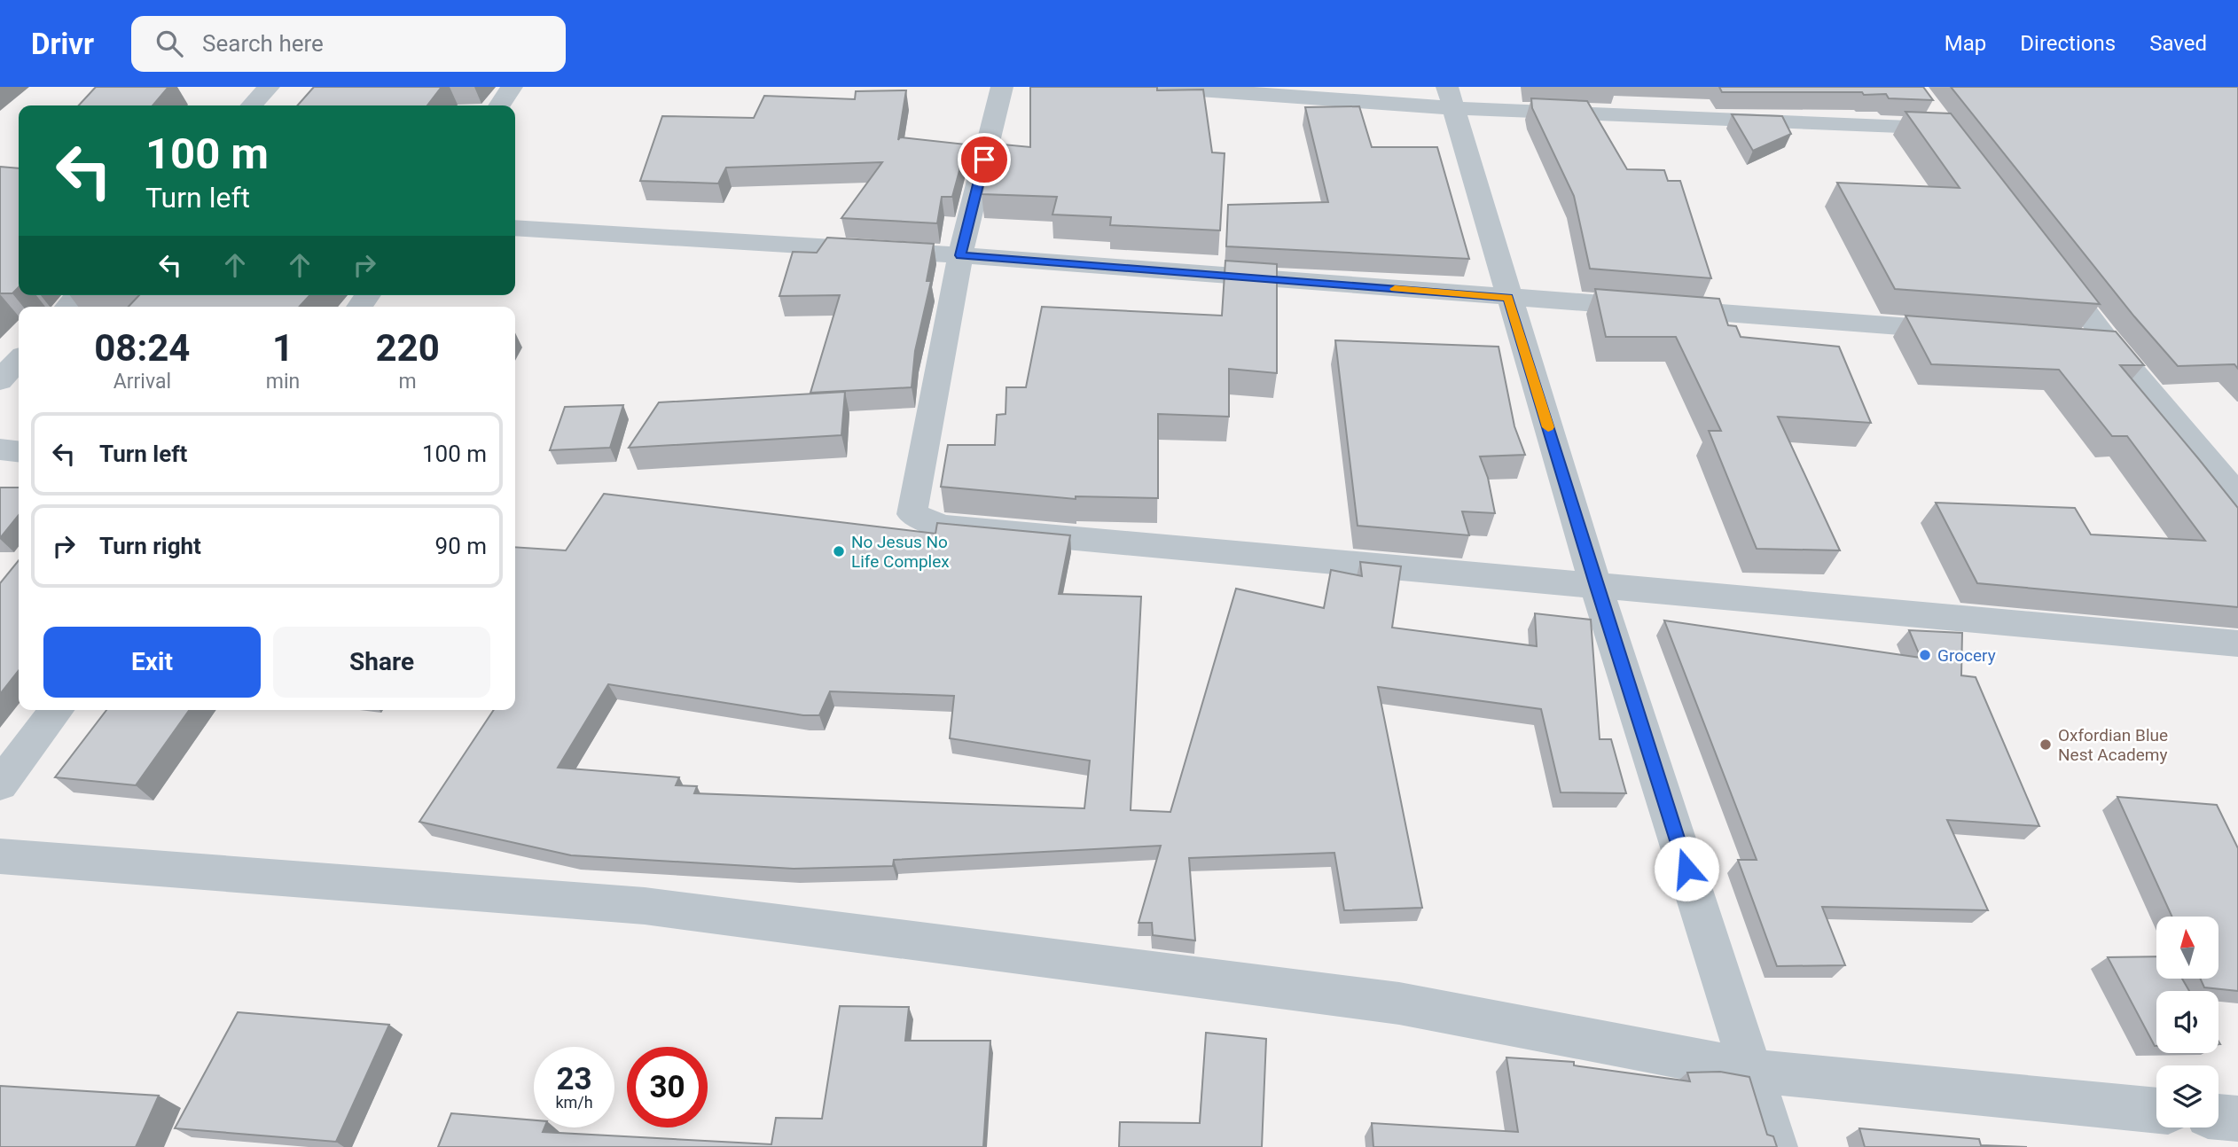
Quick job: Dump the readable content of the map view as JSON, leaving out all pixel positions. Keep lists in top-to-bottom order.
{
  "places": ["No Jesus No Life Complex", "Grocery", "Oxfordian Blue Nest Academy"],
  "north": "top",
  "page": {
    "header": "Drivr",
    "search": "Search here",
    "nav": ["Map", "Directions", "Saved"],
    "turn": ["100 m", "Turn left"],
    "eta": [
      "08:24",
      "Arrival",
      "1",
      "min",
      "220",
      "m"
    ],
    "list": [
      {
        "name": "Turn left",
        "value": "100 m"
      },
      {
        "name": "Turn right",
        "value": "90 m"
      }
    ],
    "buttons": ["Exit", "Share"],
    "speed": "23 km/h",
    "limit": "30"
  }
}
